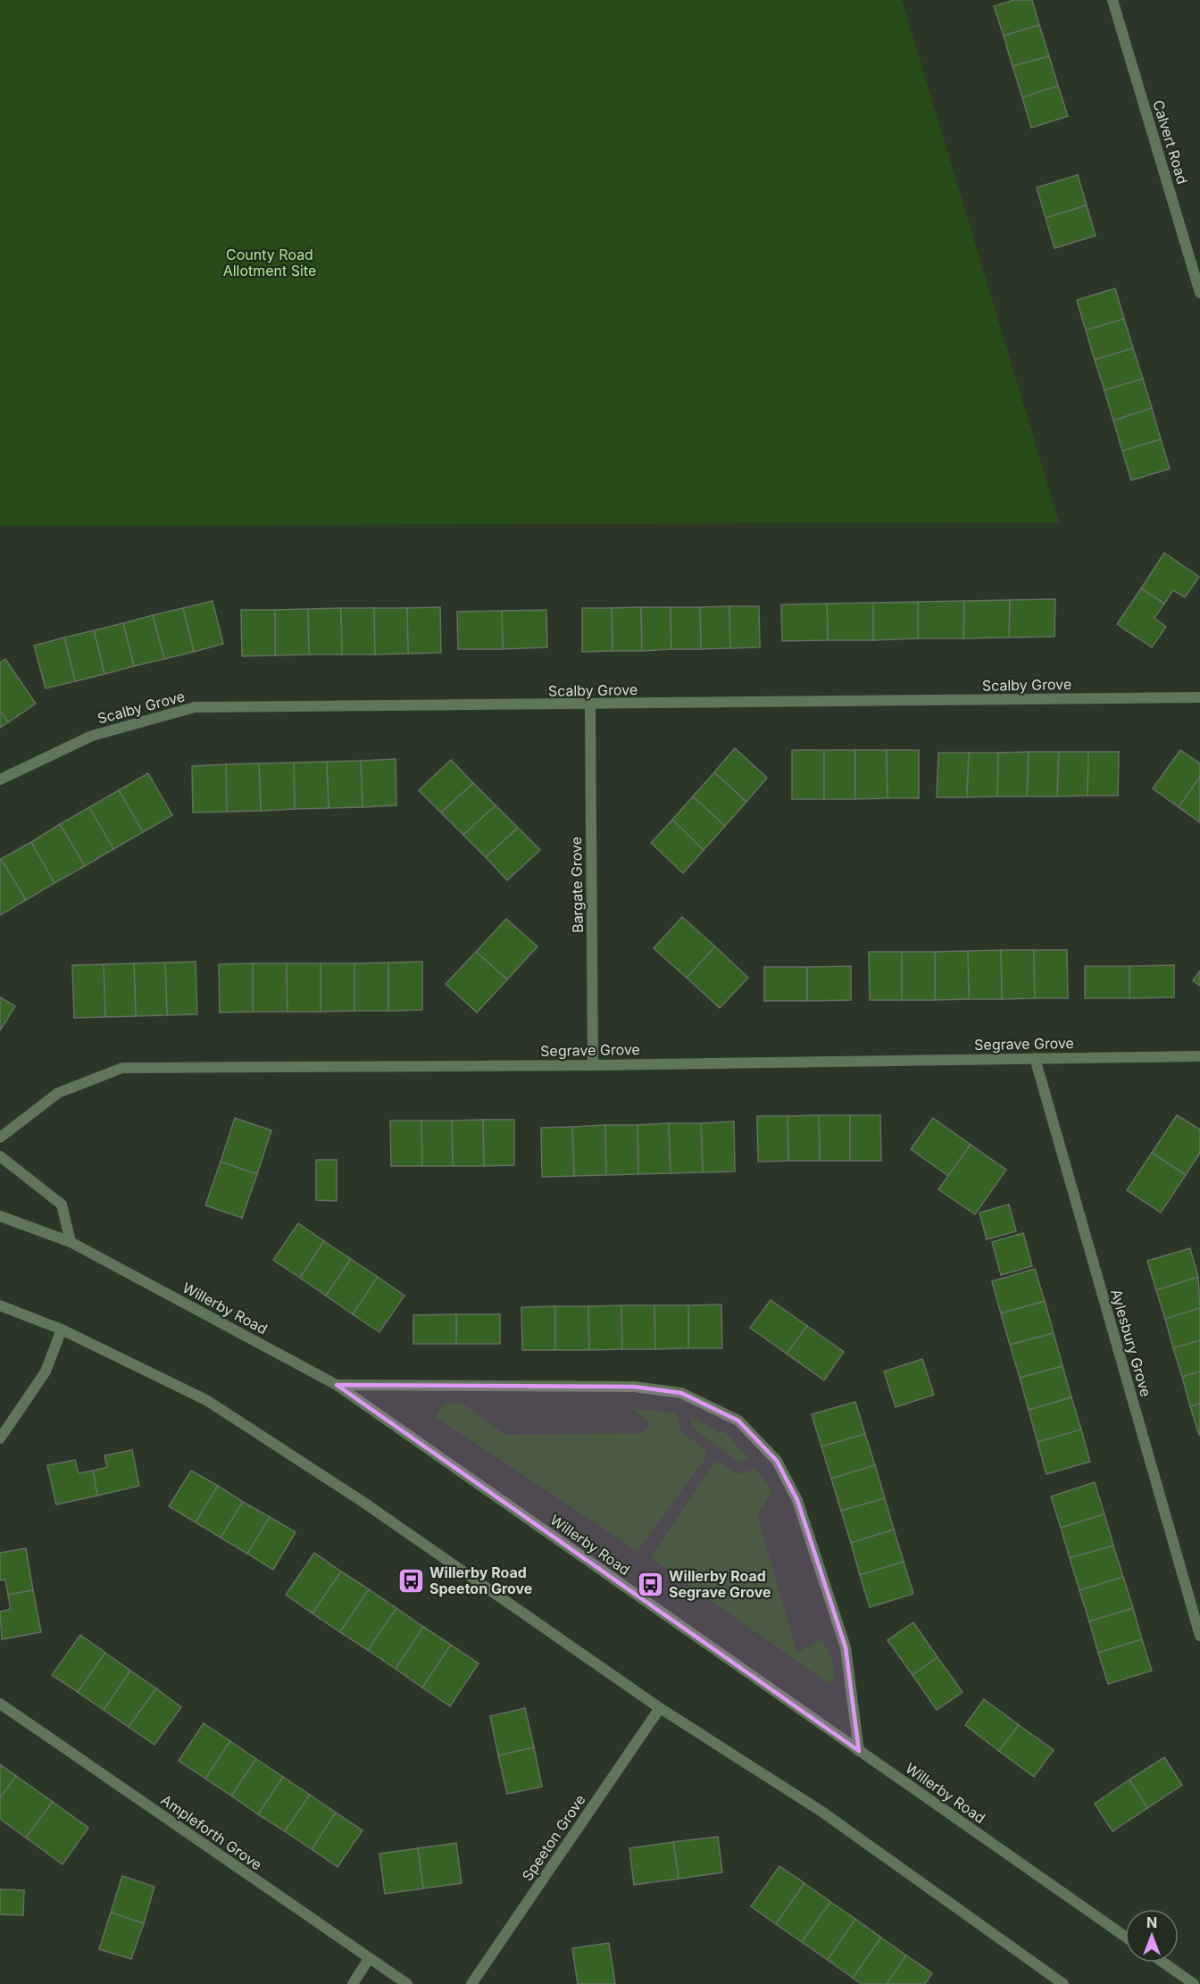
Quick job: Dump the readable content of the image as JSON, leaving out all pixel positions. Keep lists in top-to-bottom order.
{
  "streets": {
    "street": [
      "Calvert Road",
      "Scalby Grove",
      "Bargate Grove",
      "Segrave Grove",
      "Willerby Road",
      "Aylesbury Grove",
      "Ampleforth Grove",
      "Speeton Grove"
    ]
  },
  "crossings": [
    ["Scalby Grove", "Bargate Grove"],
    ["Bargate Grove", "Segrave Grove"],
    ["Segrave Grove", "Aylesbury Grove"]
  ],
  "parks": ["County Road Allotment Site"],
  "places": {
    "bus stop": ["Willerby Road Speeton Grove", "Willerby Road Segrave Grove"]
  },
  "north": "top"
}
